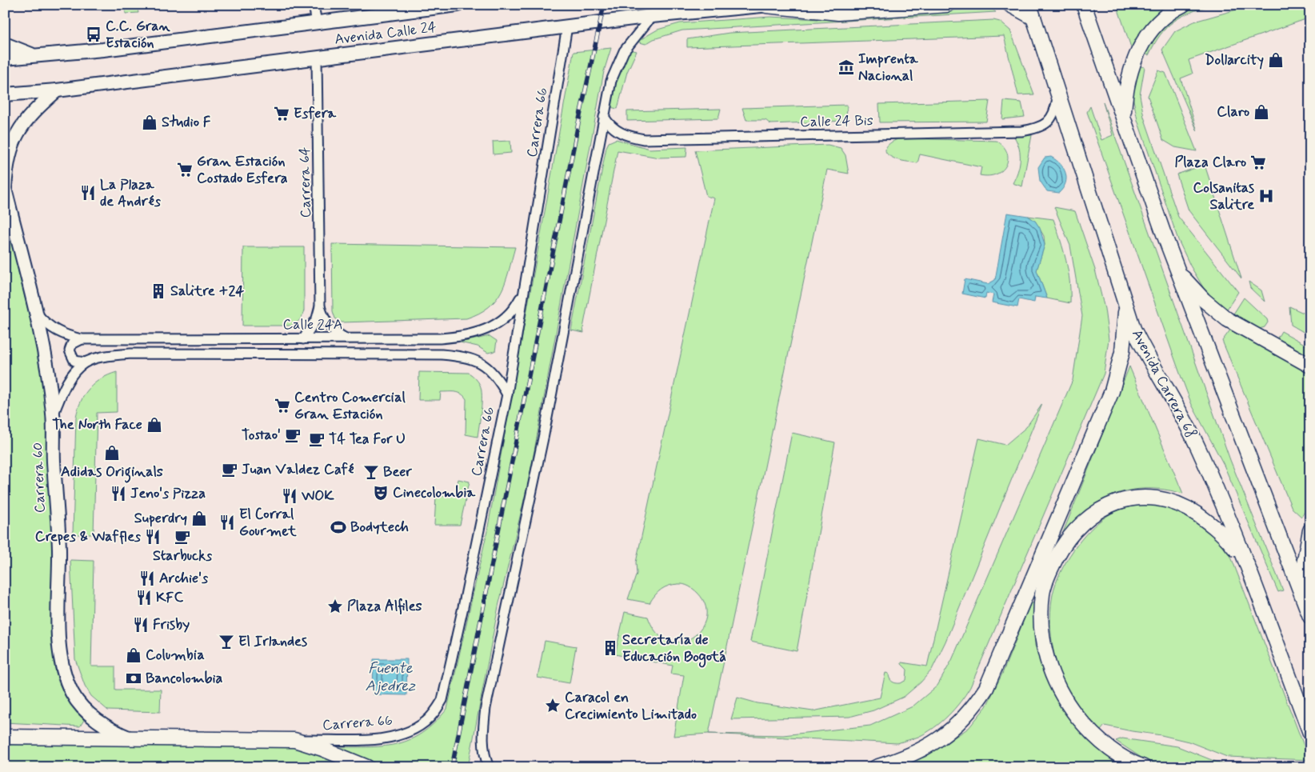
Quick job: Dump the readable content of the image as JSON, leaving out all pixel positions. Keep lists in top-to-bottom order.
{
  "streets": {
    "main road": ["Avenida Calle 24", "Avenida Carrera 68", "Carrera 60"],
    "street": [
      "Calle 24 Bis",
      "Carrera 66",
      "Carrera 64",
      "Calle 24A"
    ]
  },
  "crossings": [
    ["Avenida Calle 24", "Carrera 66"],
    ["Avenida Calle 24", "Carrera 64"],
    ["Avenida Calle 24", "Carrera 60"],
    ["Calle 24 Bis", "Avenida Carrera 68"],
    ["Carrera 66", "Calle 24A"],
    ["Carrera 64", "Calle 24A"],
    ["Calle 24A", "Carrera 60"]
  ],
  "water": ["Fuente Ajedrez"],
  "places": {
    "bus stop": ["C.C. Gran Estación"],
    "shop": [
      "Dollarcity",
      "Claro",
      "Studio F",
      "The North Face",
      "Adidas Originals",
      "Superdry",
      "Columbia"
    ],
    "museum": ["Imprenta Nacional"],
    "supermarket": [
      "Esfera",
      "Plaza Claro",
      "Gran Estación Costado Esfera",
      "Centro Comercial Gran Estación"
    ],
    "restaurant": [
      "La Plaza de Andrés",
      "Jeno's Pizza",
      "WOK",
      "El Corral Gourmet",
      "Crepes & Waffles",
      "Archie's",
      "KFC",
      "Frisby"
    ],
    "hospital": ["Colsanitas Salitre"],
    "building": ["Salitre +24", "Secretaría de Educación Bogotá"],
    "cafe": [
      "Tostao'",
      "T4 Tea For U",
      "Juan Valdez Café",
      "Starbucks"
    ],
    "bar": ["Beer", "El Irlandes"],
    "theatre": ["Cinecolombia"],
    "sports": ["Bodytech"],
    "place": ["Plaza Alfiles", "Caracol en Crecimiento Limitado"],
    "bank": ["Bancolombia"]
  }
}
